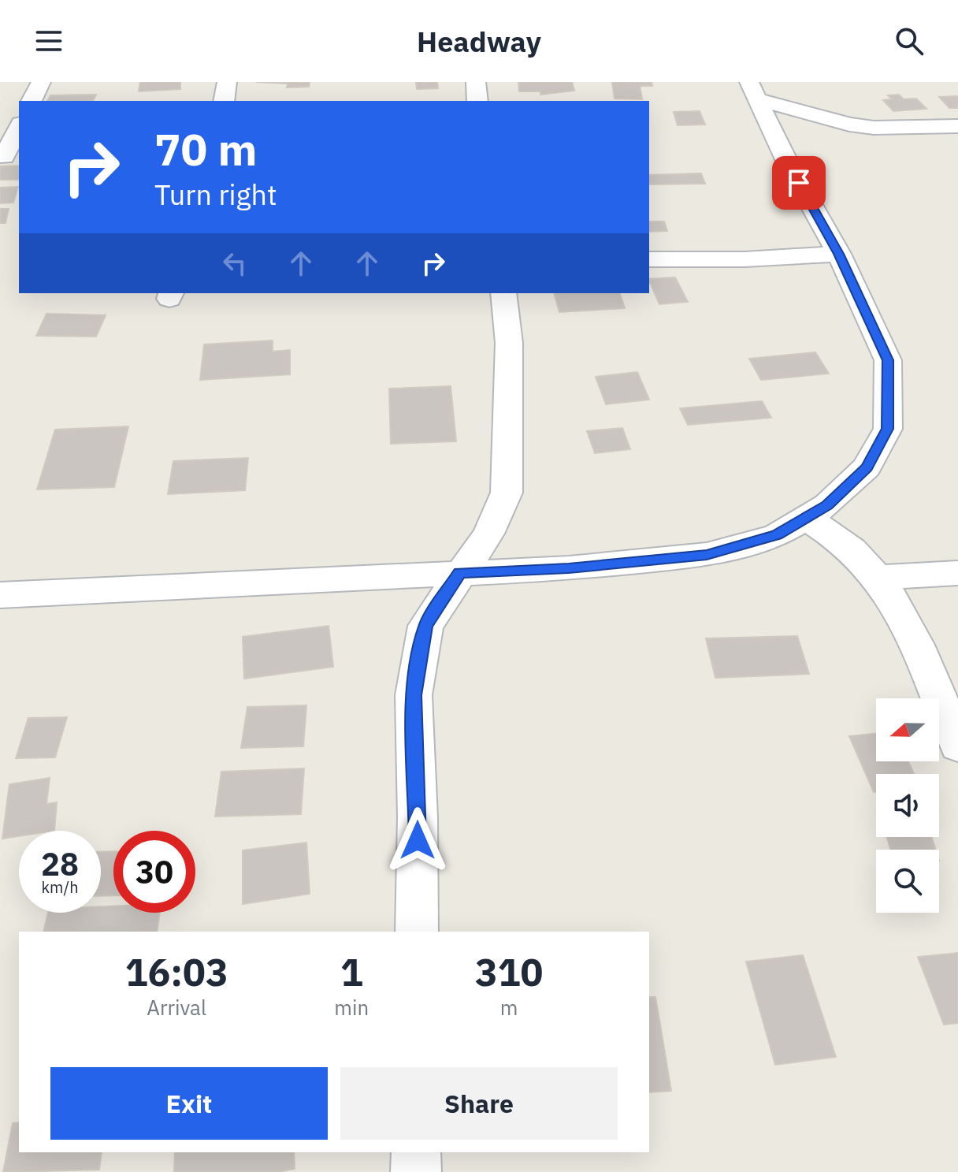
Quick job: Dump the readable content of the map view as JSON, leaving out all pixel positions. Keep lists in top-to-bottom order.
{
  "north": "left",
  "page": {
    "header": "Headway",
    "turn": ["70 m", "Turn right"],
    "speed": "28 km/h",
    "limit": "30",
    "eta": [
      "16:03",
      "Arrival",
      "1",
      "min",
      "310",
      "m"
    ],
    "buttons": ["Exit", "Share"]
  }
}
